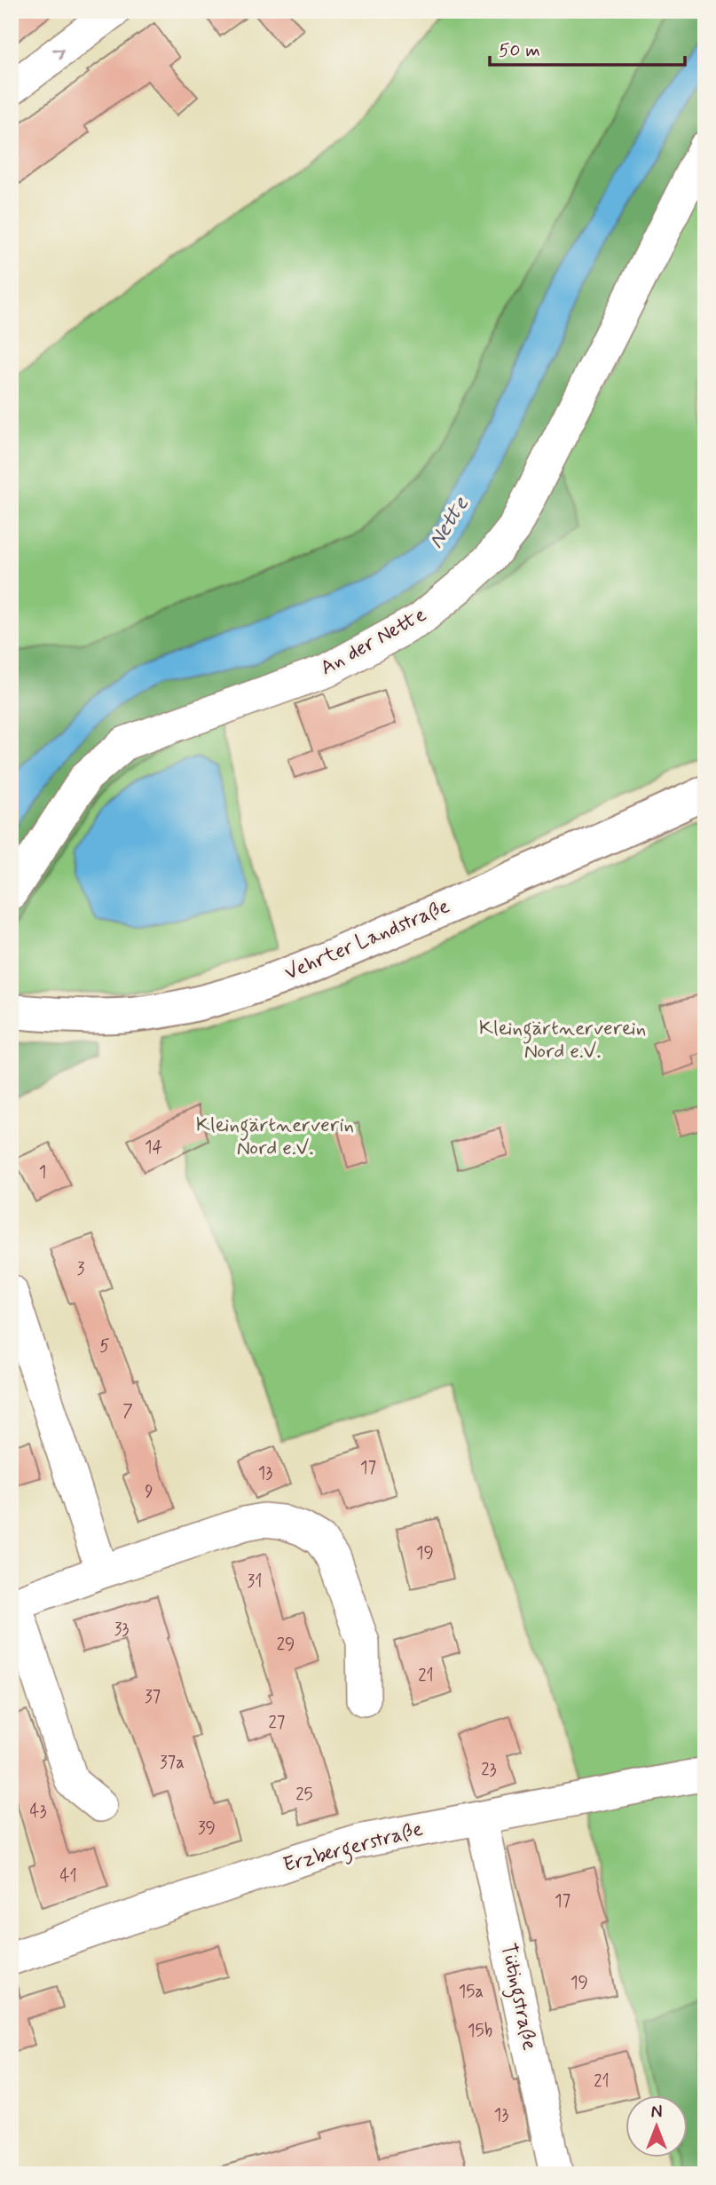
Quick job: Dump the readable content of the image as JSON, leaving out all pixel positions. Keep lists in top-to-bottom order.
{
  "streets": {
    "main road": ["Vehrter Landstraße"],
    "street": ["An der Nette", "Erzbergerstraße", "Tütingstraße"]
  },
  "crossings": [
    ["Erzbergerstraße", "Tütingstraße"]
  ],
  "water": ["Nette"],
  "parks": ["Kleingärtnerverein Nord e.V.", "Kleingärtnerverin Nord e.V."],
  "house_numbers": [
    "14",
    "1",
    "3",
    "5",
    "7",
    "17",
    "13",
    "9",
    "19",
    "31",
    "33",
    "29",
    "21",
    "37",
    "27",
    "37a",
    "23",
    "25",
    "43",
    "39",
    "41",
    "17",
    "19",
    "15a",
    "15b",
    "21",
    "13"
  ],
  "scale_bar": "50 m",
  "north": "top"
}
